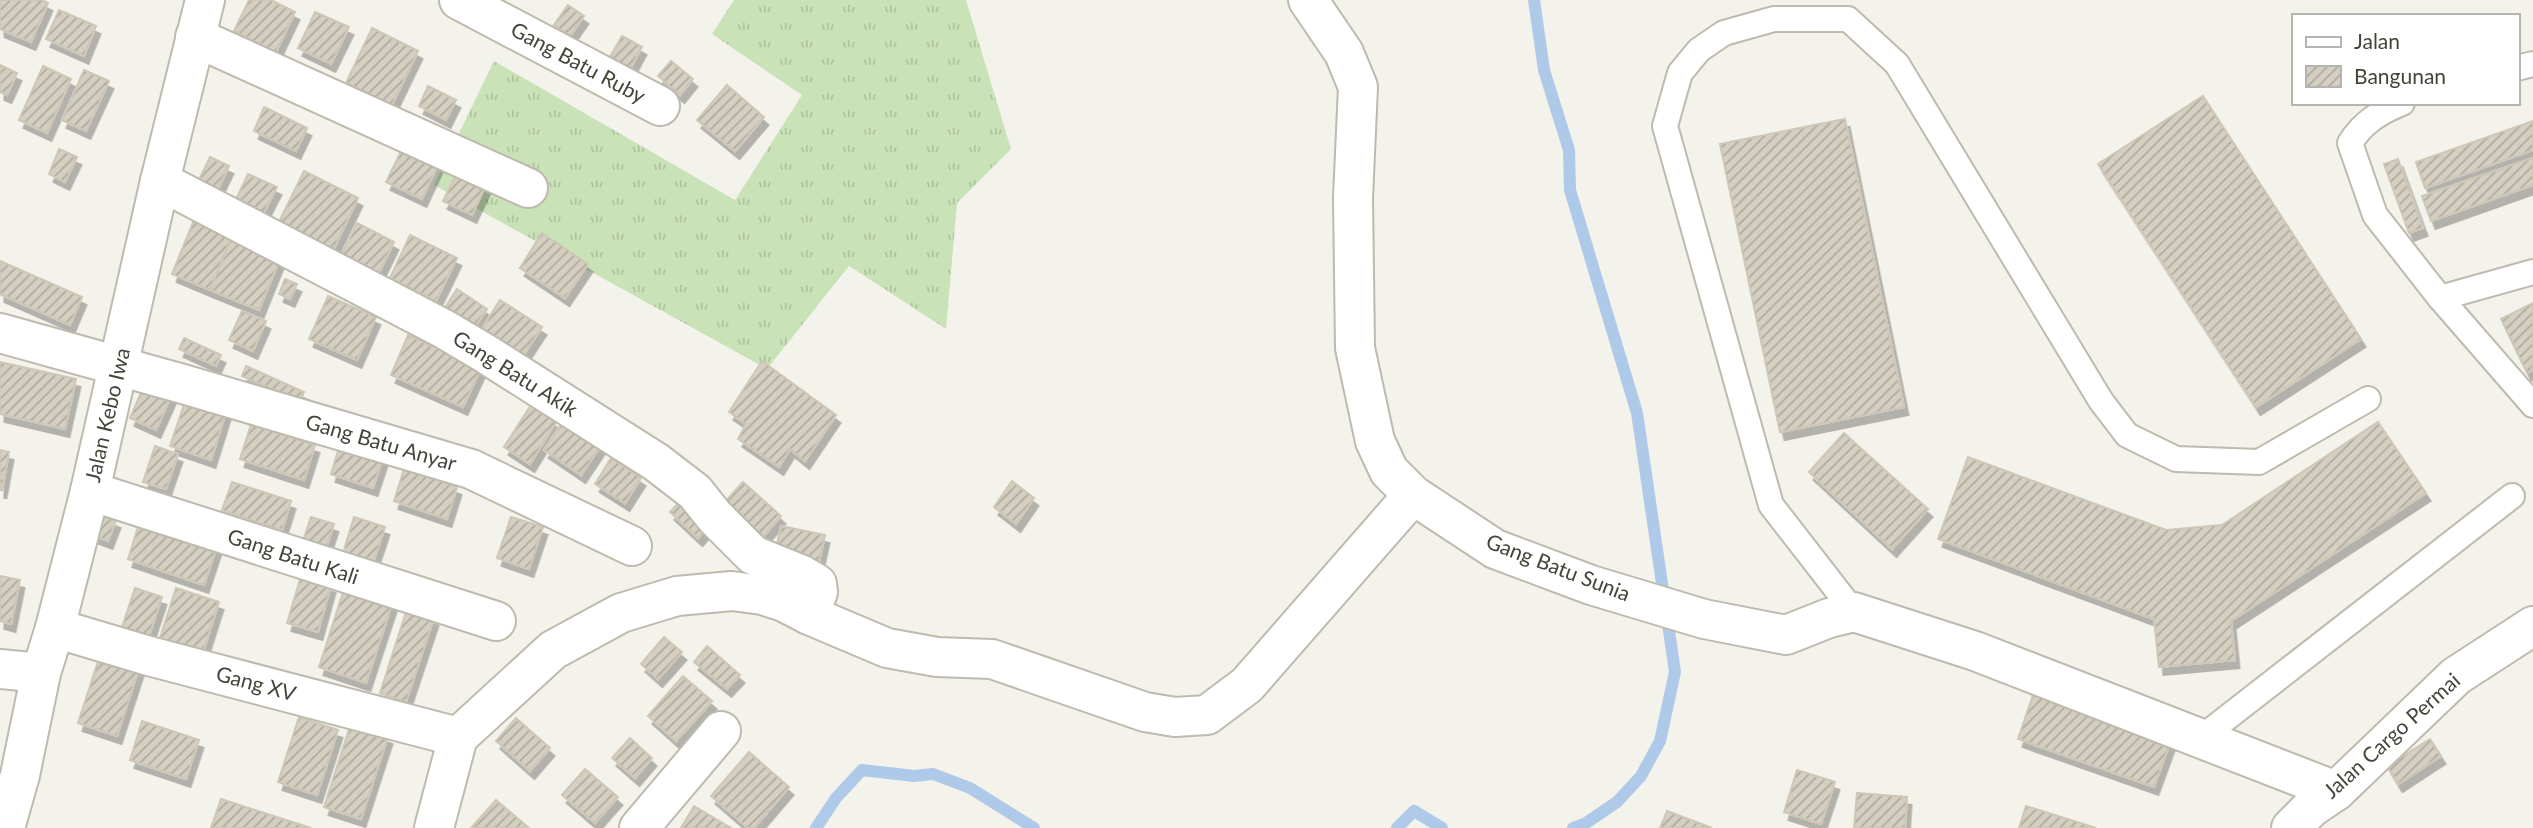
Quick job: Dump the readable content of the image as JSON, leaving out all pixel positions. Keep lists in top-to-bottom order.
{
  "streets": {
    "street": [
      "Gang Batu Ruby",
      "Gang Batu Akik",
      "Jalan Kebo Iwa",
      "Gang Batu Anyar",
      "Gang Batu Kali",
      "Gang Batu Sunia",
      "Gang XV",
      "Jalan Cargo Permai"
    ]
  },
  "crossings": [
    ["Gang Batu Akik", "Jalan Kebo Iwa"],
    ["Jalan Kebo Iwa", "Gang Batu Anyar"],
    ["Jalan Kebo Iwa", "Gang Batu Kali"],
    ["Jalan Kebo Iwa", "Gang XV"]
  ],
  "legend": ["Jalan", "Bangunan"]
}
